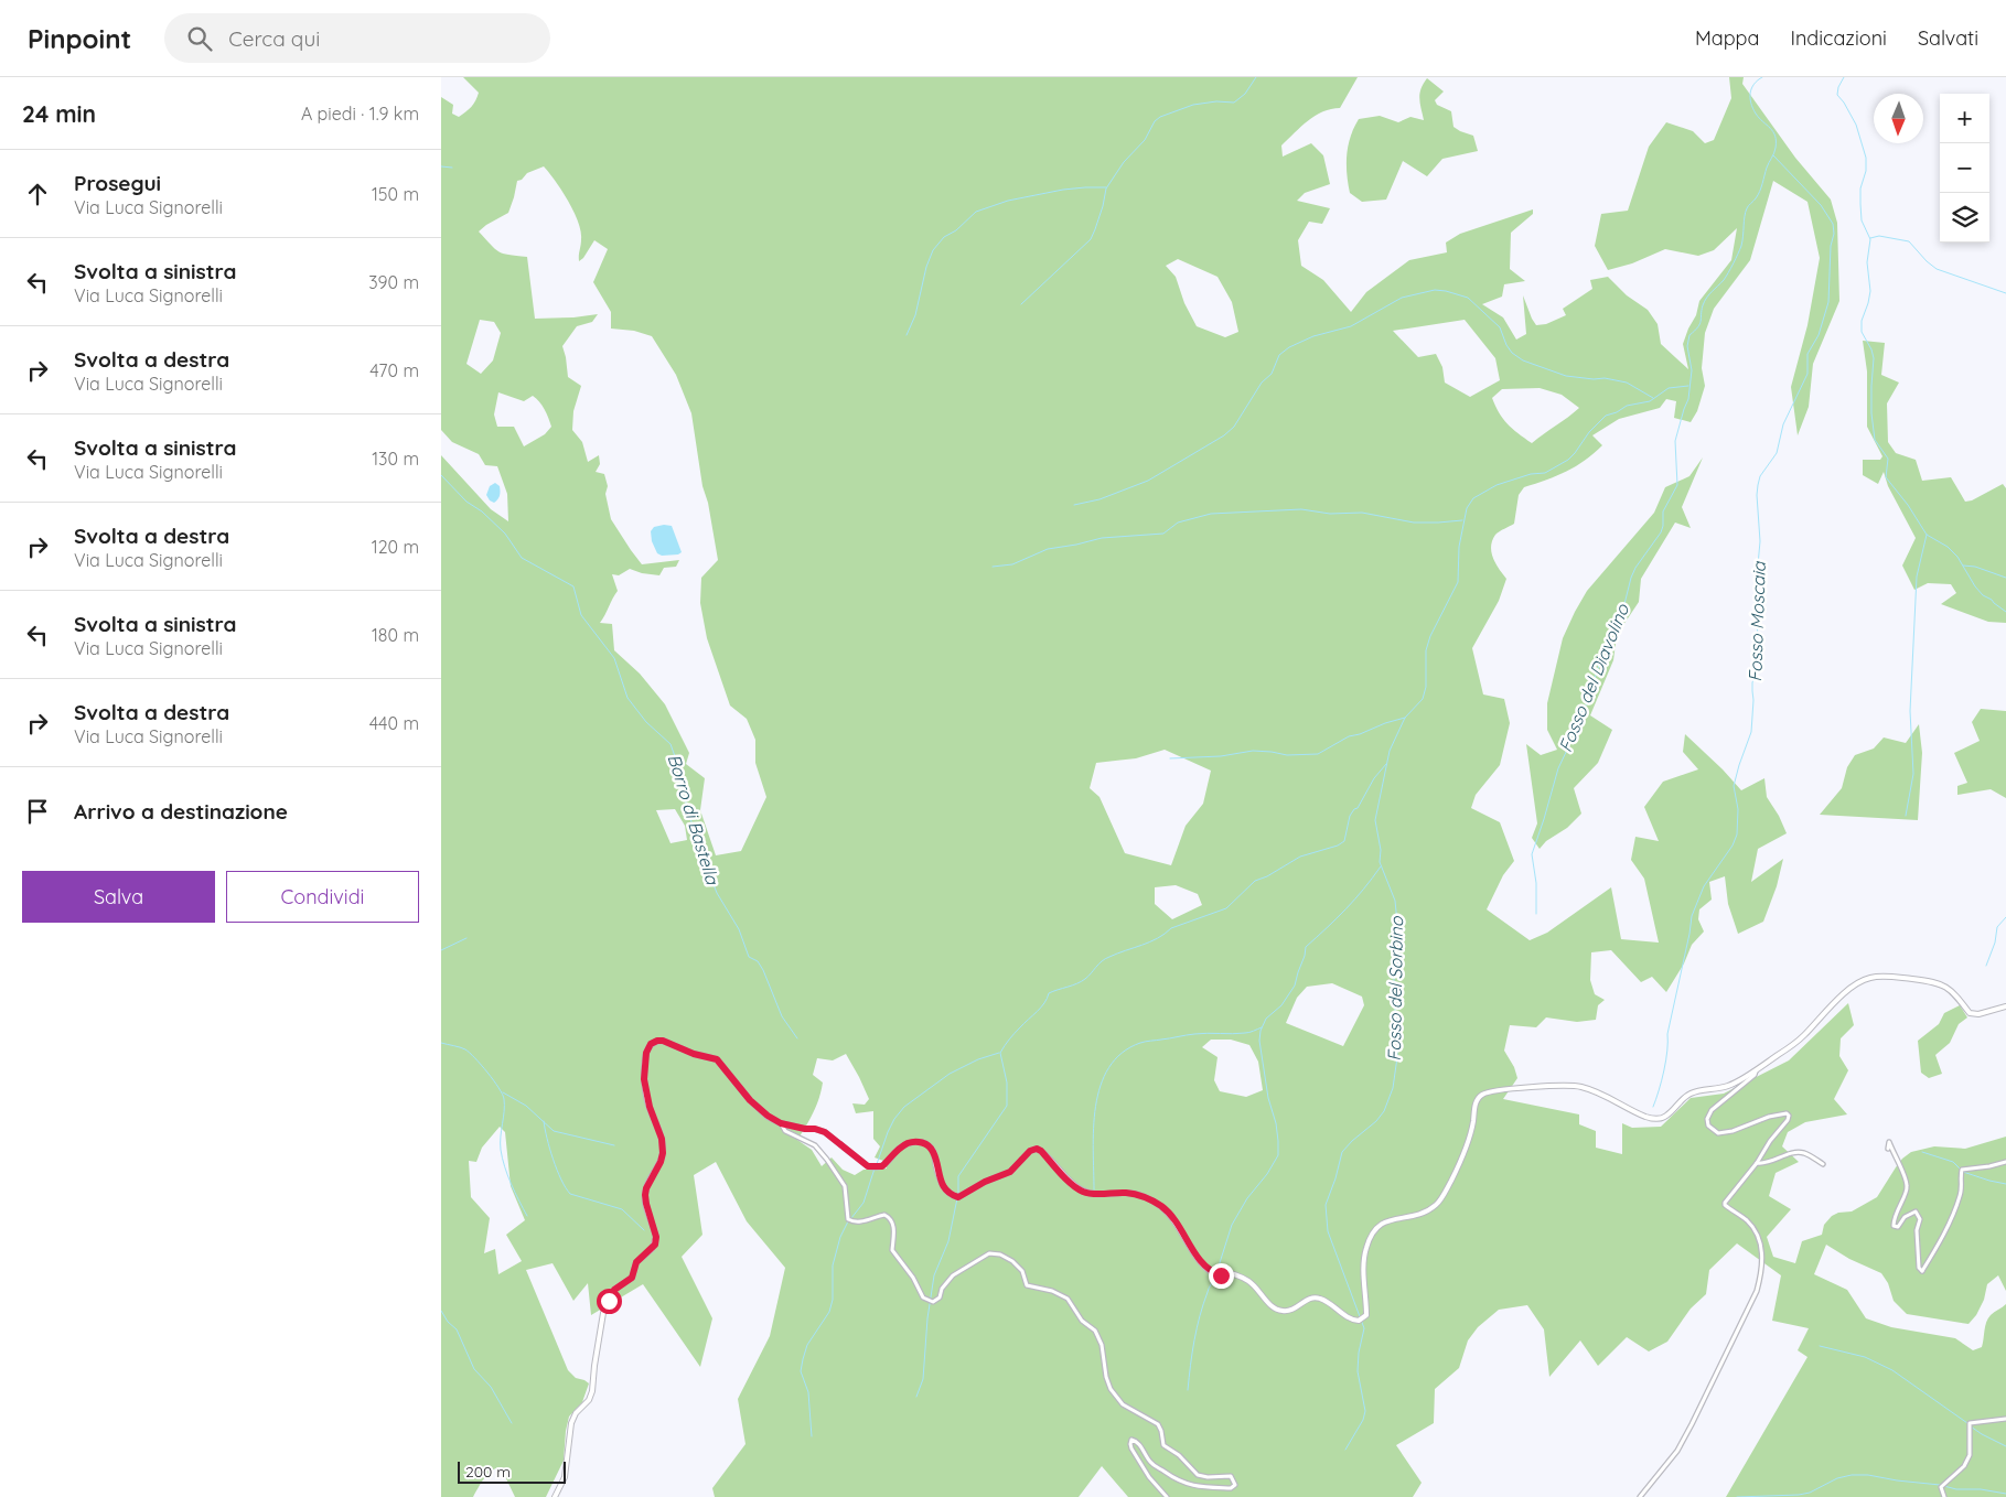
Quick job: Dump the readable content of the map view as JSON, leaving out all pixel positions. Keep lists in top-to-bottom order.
{
  "water": [
    "Fosso Moscaia",
    "Fosso del Diavolino",
    "Borro di Bastella",
    "Fosso del Sorbino"
  ],
  "scale_bar": "200 m",
  "north": "bottom",
  "page": {
    "header": "Pinpoint",
    "search": "Cerca qui",
    "nav": ["Mappa", "Indicazioni", "Salvati"],
    "heading": ["24 min", "A piedi · 1.9 km"],
    "map_buttons": ["+", "−"],
    "list": [
      ["Prosegui", "Via Luca Signorelli", "150 m"],
      ["Svolta a sinistra", "Via Luca Signorelli", "390 m"],
      ["Svolta a destra", "Via Luca Signorelli", "470 m"],
      ["Svolta a sinistra", "Via Luca Signorelli", "130 m"],
      ["Svolta a destra", "Via Luca Signorelli", "120 m"],
      ["Svolta a sinistra", "Via Luca Signorelli", "180 m"],
      ["Svolta a destra", "Via Luca Signorelli", "440 m"],
      "Arrivo a destinazione"
    ],
    "buttons": ["Salva", "Condividi"],
    "scale": "200 m"
  }
}
